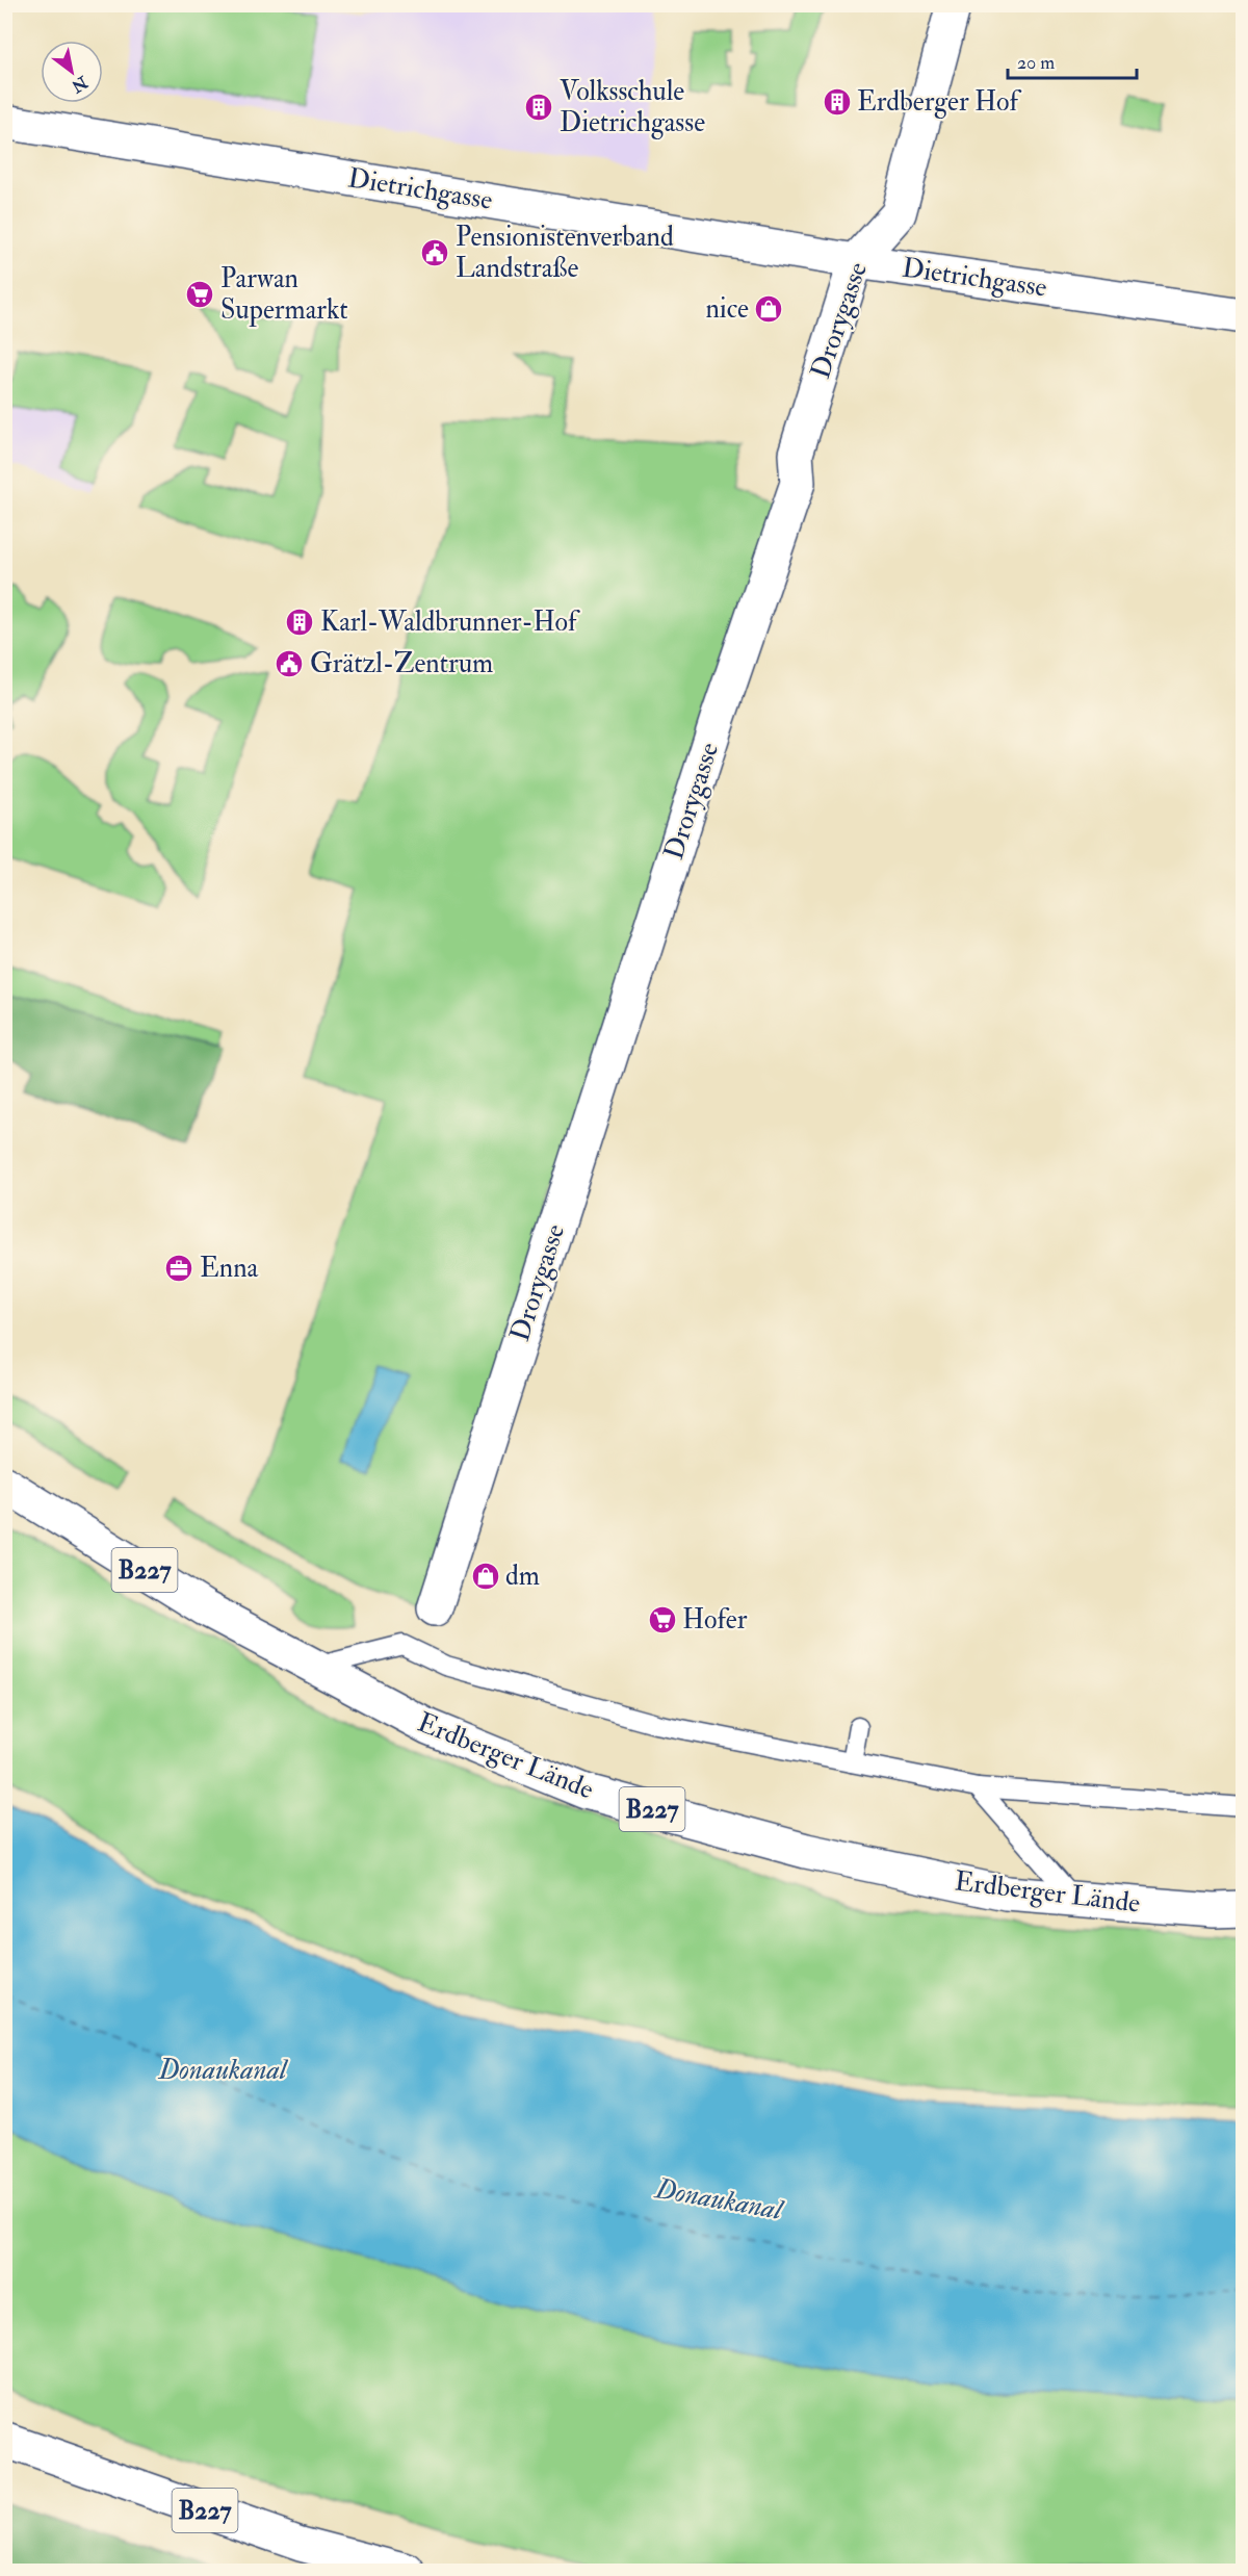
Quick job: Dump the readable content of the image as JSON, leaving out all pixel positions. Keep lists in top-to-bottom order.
{
  "streets": {
    "street": [
      "Dietrichgasse",
      "Drorygasse",
      "B227",
      "Erdberger Lände"
    ]
  },
  "crossings": [
    ["Dietrichgasse", "Drorygasse"]
  ],
  "water": ["Donaukanal"],
  "places": {
    "building": ["Erdberger Hof", "Volksschule Dietrichgasse", "Karl-Waldbrunner-Hof"],
    "public building": ["Pensionistenverband Landstraße", "Grätzl-Zentrum"],
    "supermarket": ["Parwan Supermarkt", "Hofer"],
    "shop": ["nice", "dm"],
    "office": ["Enna"]
  },
  "scale_bar": "20 m",
  "north": "bottom right"
}
